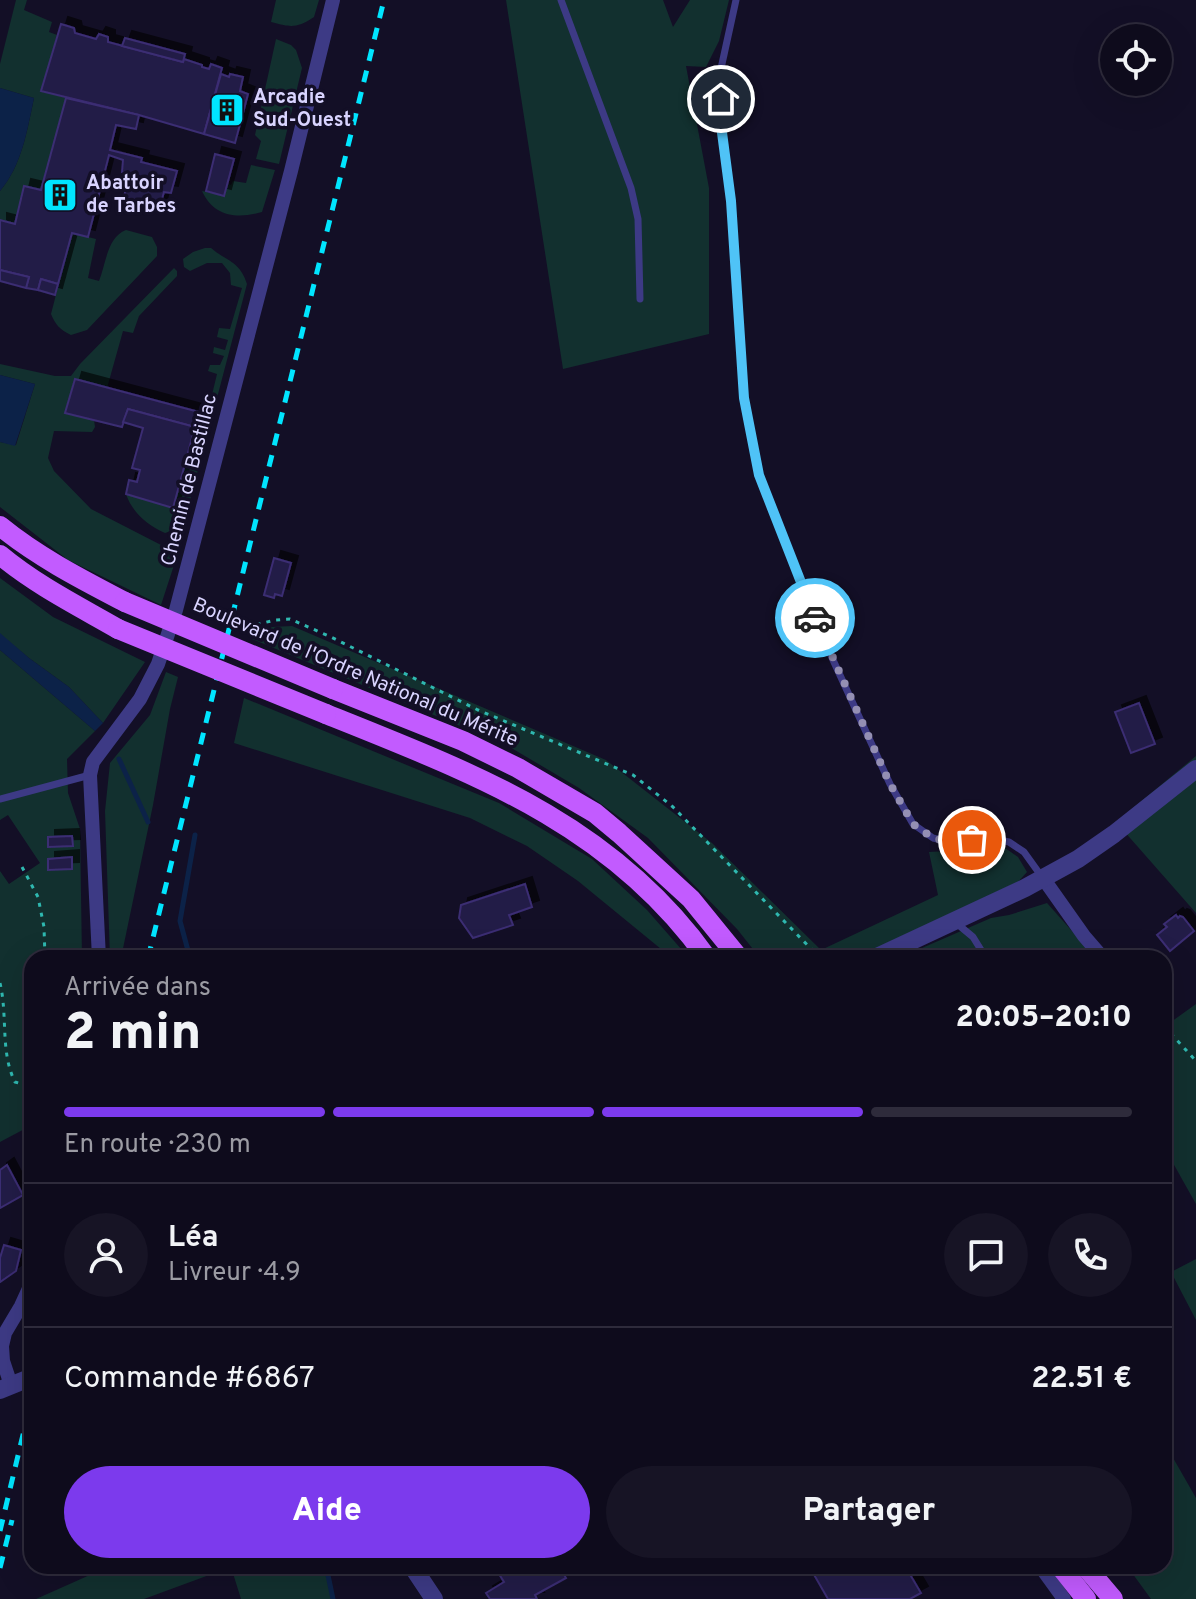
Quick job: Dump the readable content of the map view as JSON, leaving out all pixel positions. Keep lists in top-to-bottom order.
{
  "streets": {
    "main road": ["Boulevard de l'Ordre National du Mérite"],
    "street": ["Chemin de Bastillac"]
  },
  "places": {
    "building": ["Arcadie Sud-Ouest", "Abattoir de Tarbes"]
  },
  "page": {
    "heading": ["2 min", "Arrivée dans", "20:05–20:10"],
    "panel": [
      "Léa",
      "Livreur · 4.9",
      "Commande #6867",
      "22.51 €"
    ],
    "bar": "En route · 230 m",
    "buttons": ["Aide", "Partager"]
  }
}
